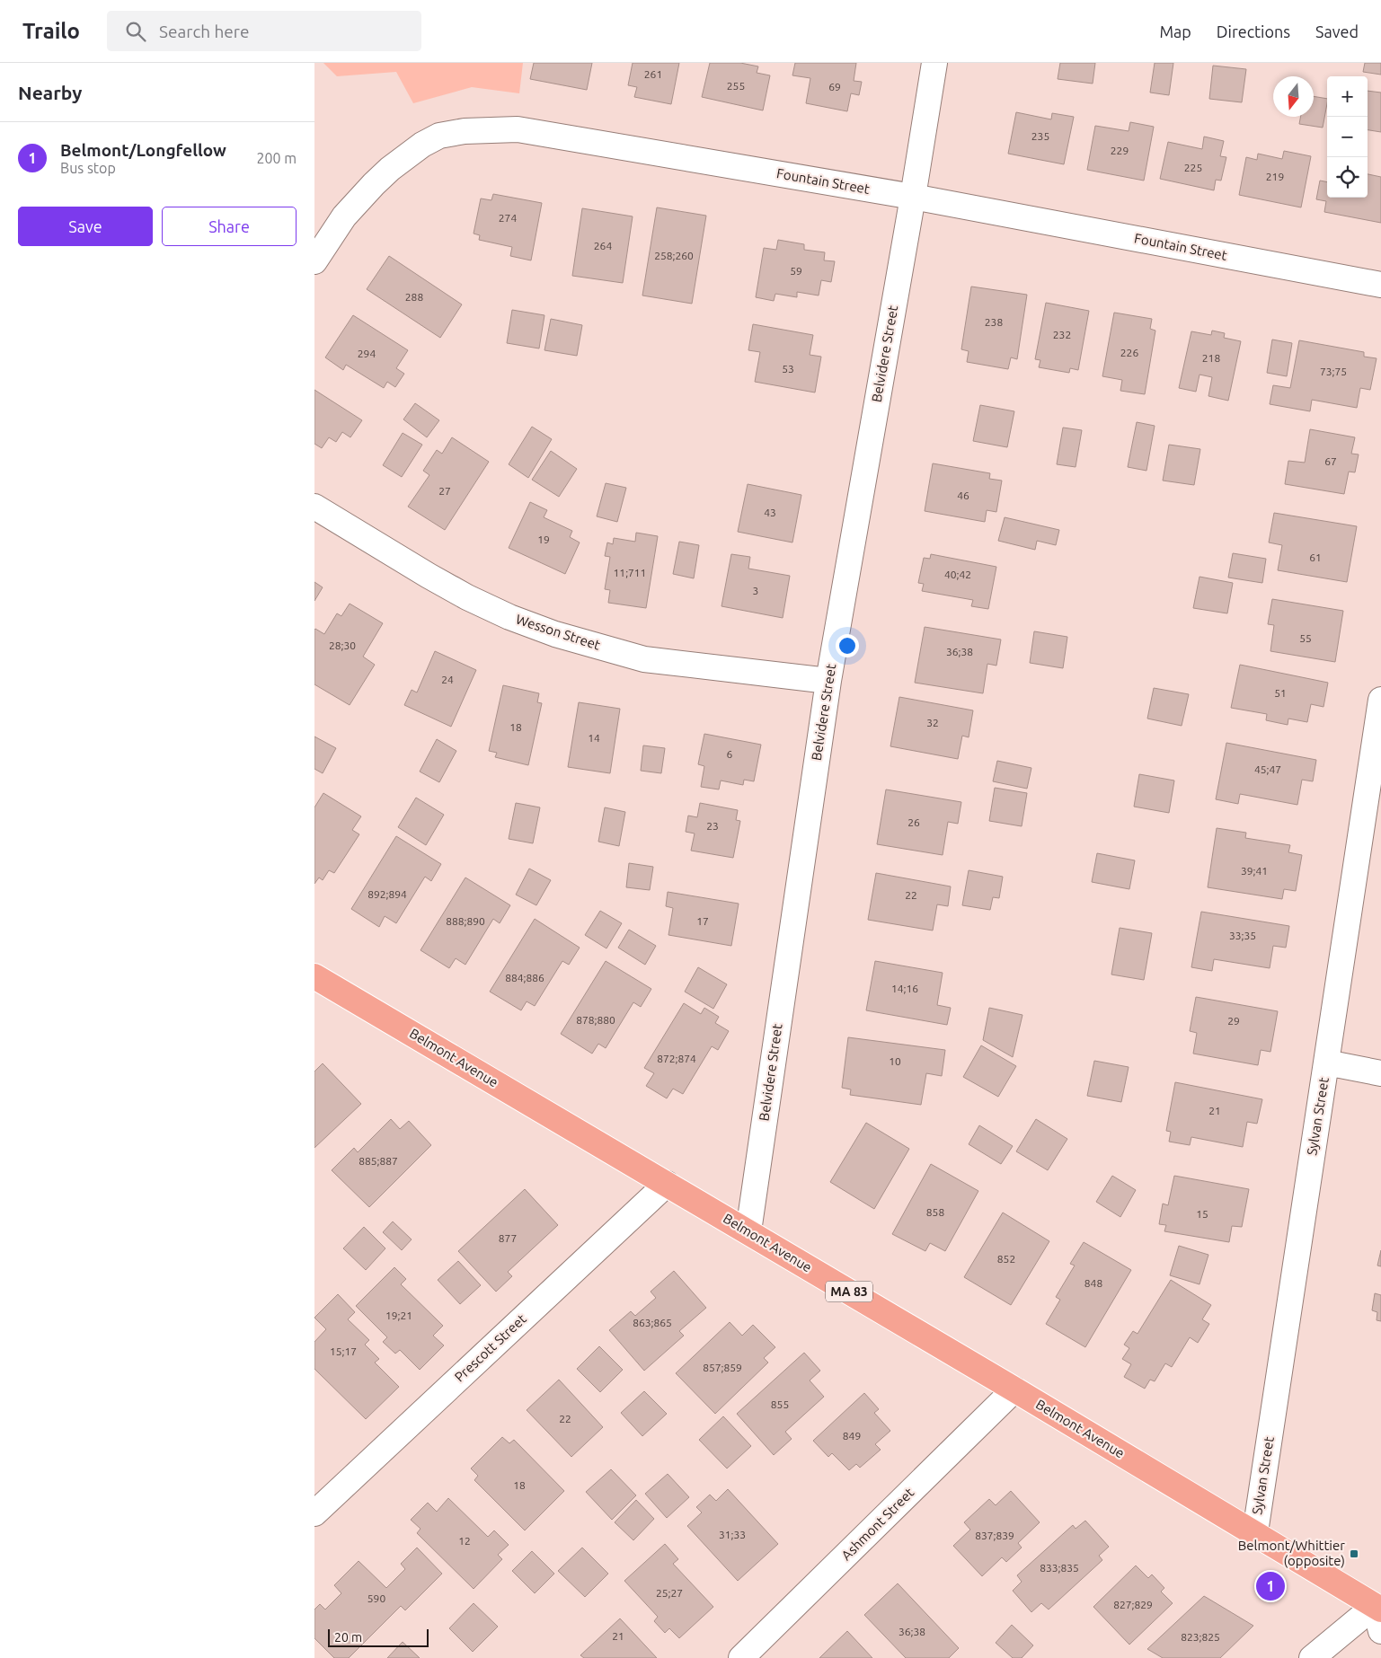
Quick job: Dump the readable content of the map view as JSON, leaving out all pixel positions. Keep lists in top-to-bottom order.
{
  "streets": {
    "main road": ["Belmont Avenue", "MA 83"],
    "street": [
      "Fountain Street",
      "Belvidere Street",
      "Wesson Street",
      "Sylvan Street",
      "Prescott Street",
      "Ashmont Street"
    ]
  },
  "crossings": [
    ["Fountain Street", "Belvidere Street"],
    ["Belvidere Street", "Wesson Street"],
    ["Belvidere Street", "Belmont Avenue"],
    ["Belmont Avenue", "Sylvan Street"],
    ["Belmont Avenue", "Prescott Street"],
    ["Belmont Avenue", "Ashmont Street"]
  ],
  "places": {
    "transit": ["Belmont/Whittier (opposite)"]
  },
  "house_numbers": [
    "261",
    "255",
    "69",
    "235",
    "229",
    "225",
    "219",
    "274",
    "264",
    "258;260",
    "59",
    "288",
    "238",
    "232",
    "226",
    "294",
    "218",
    "53",
    "73;75",
    "67",
    "27",
    "46",
    "43",
    "19",
    "61",
    "11;711",
    "40;42",
    "3",
    "55",
    "28;30",
    "36;38",
    "24",
    "51",
    "32",
    "18",
    "14",
    "6",
    "45;47",
    "26",
    "23",
    "39;41",
    "892;894",
    "22",
    "888;890",
    "17",
    "33;35",
    "884;886",
    "14;16",
    "878;880",
    "29",
    "872;874",
    "10",
    "21",
    "885;887",
    "858",
    "15",
    "877",
    "852",
    "848",
    "19;21",
    "863;865",
    "15;17",
    "857;859",
    "855",
    "22",
    "849",
    "18",
    "31;33",
    "837;839",
    "12",
    "833;835",
    "25;27",
    "590",
    "827;829",
    "36;38",
    "21",
    "823;825"
  ],
  "scale_bar": "20 m",
  "north": "bottom",
  "page": {
    "header": "Trailo",
    "search": "Search here",
    "nav": ["Map", "Directions", "Saved"],
    "heading": "Nearby",
    "map_buttons": ["+", "−"],
    "list": [
      {
        "mark": "1",
        "name": "Belmont/Longfellow",
        "note": "Bus stop",
        "value": "200 m"
      }
    ],
    "buttons": ["Save", "Share"],
    "pins": "1",
    "scale": "20 m"
  }
}
